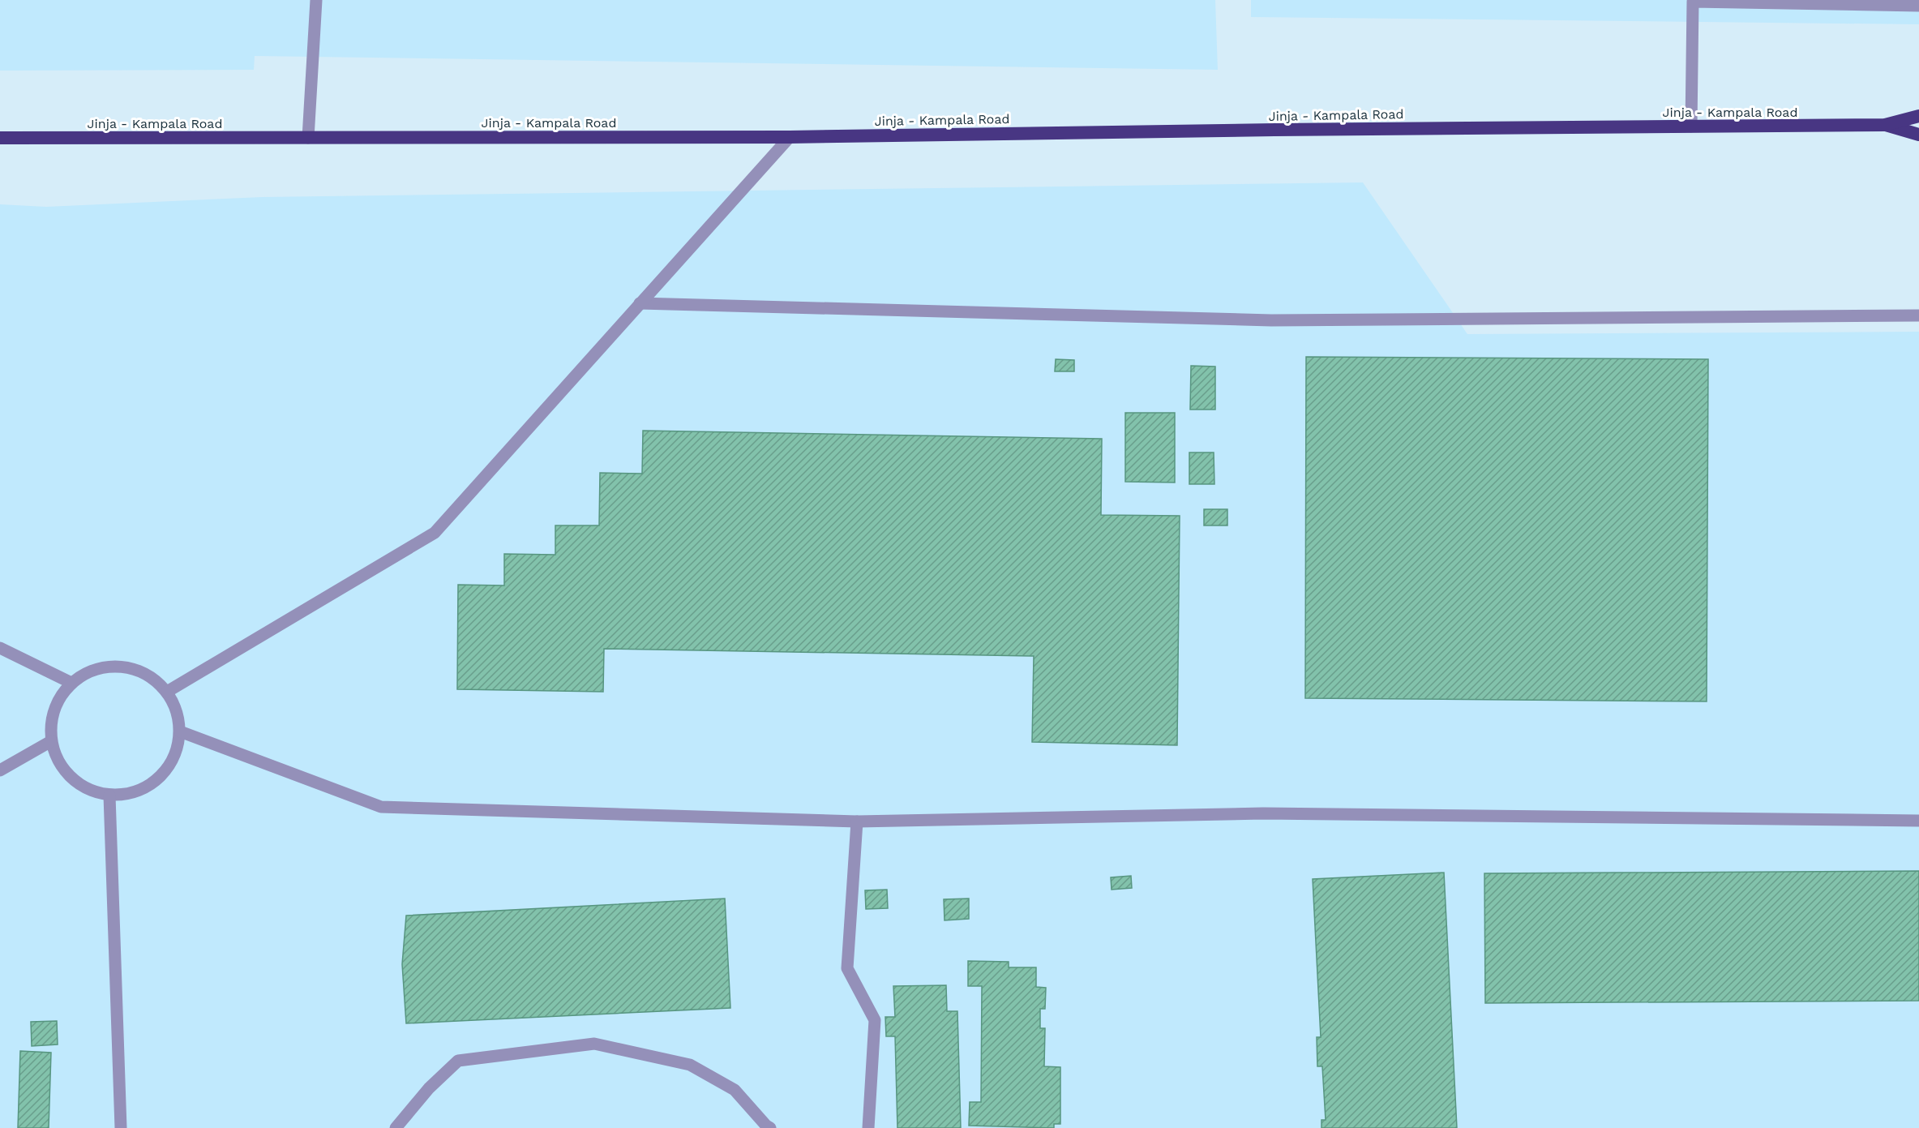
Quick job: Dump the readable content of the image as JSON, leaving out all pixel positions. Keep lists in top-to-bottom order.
{
  "streets": {
    "highway": ["Jinja - Kampala Road"]
  }
}
